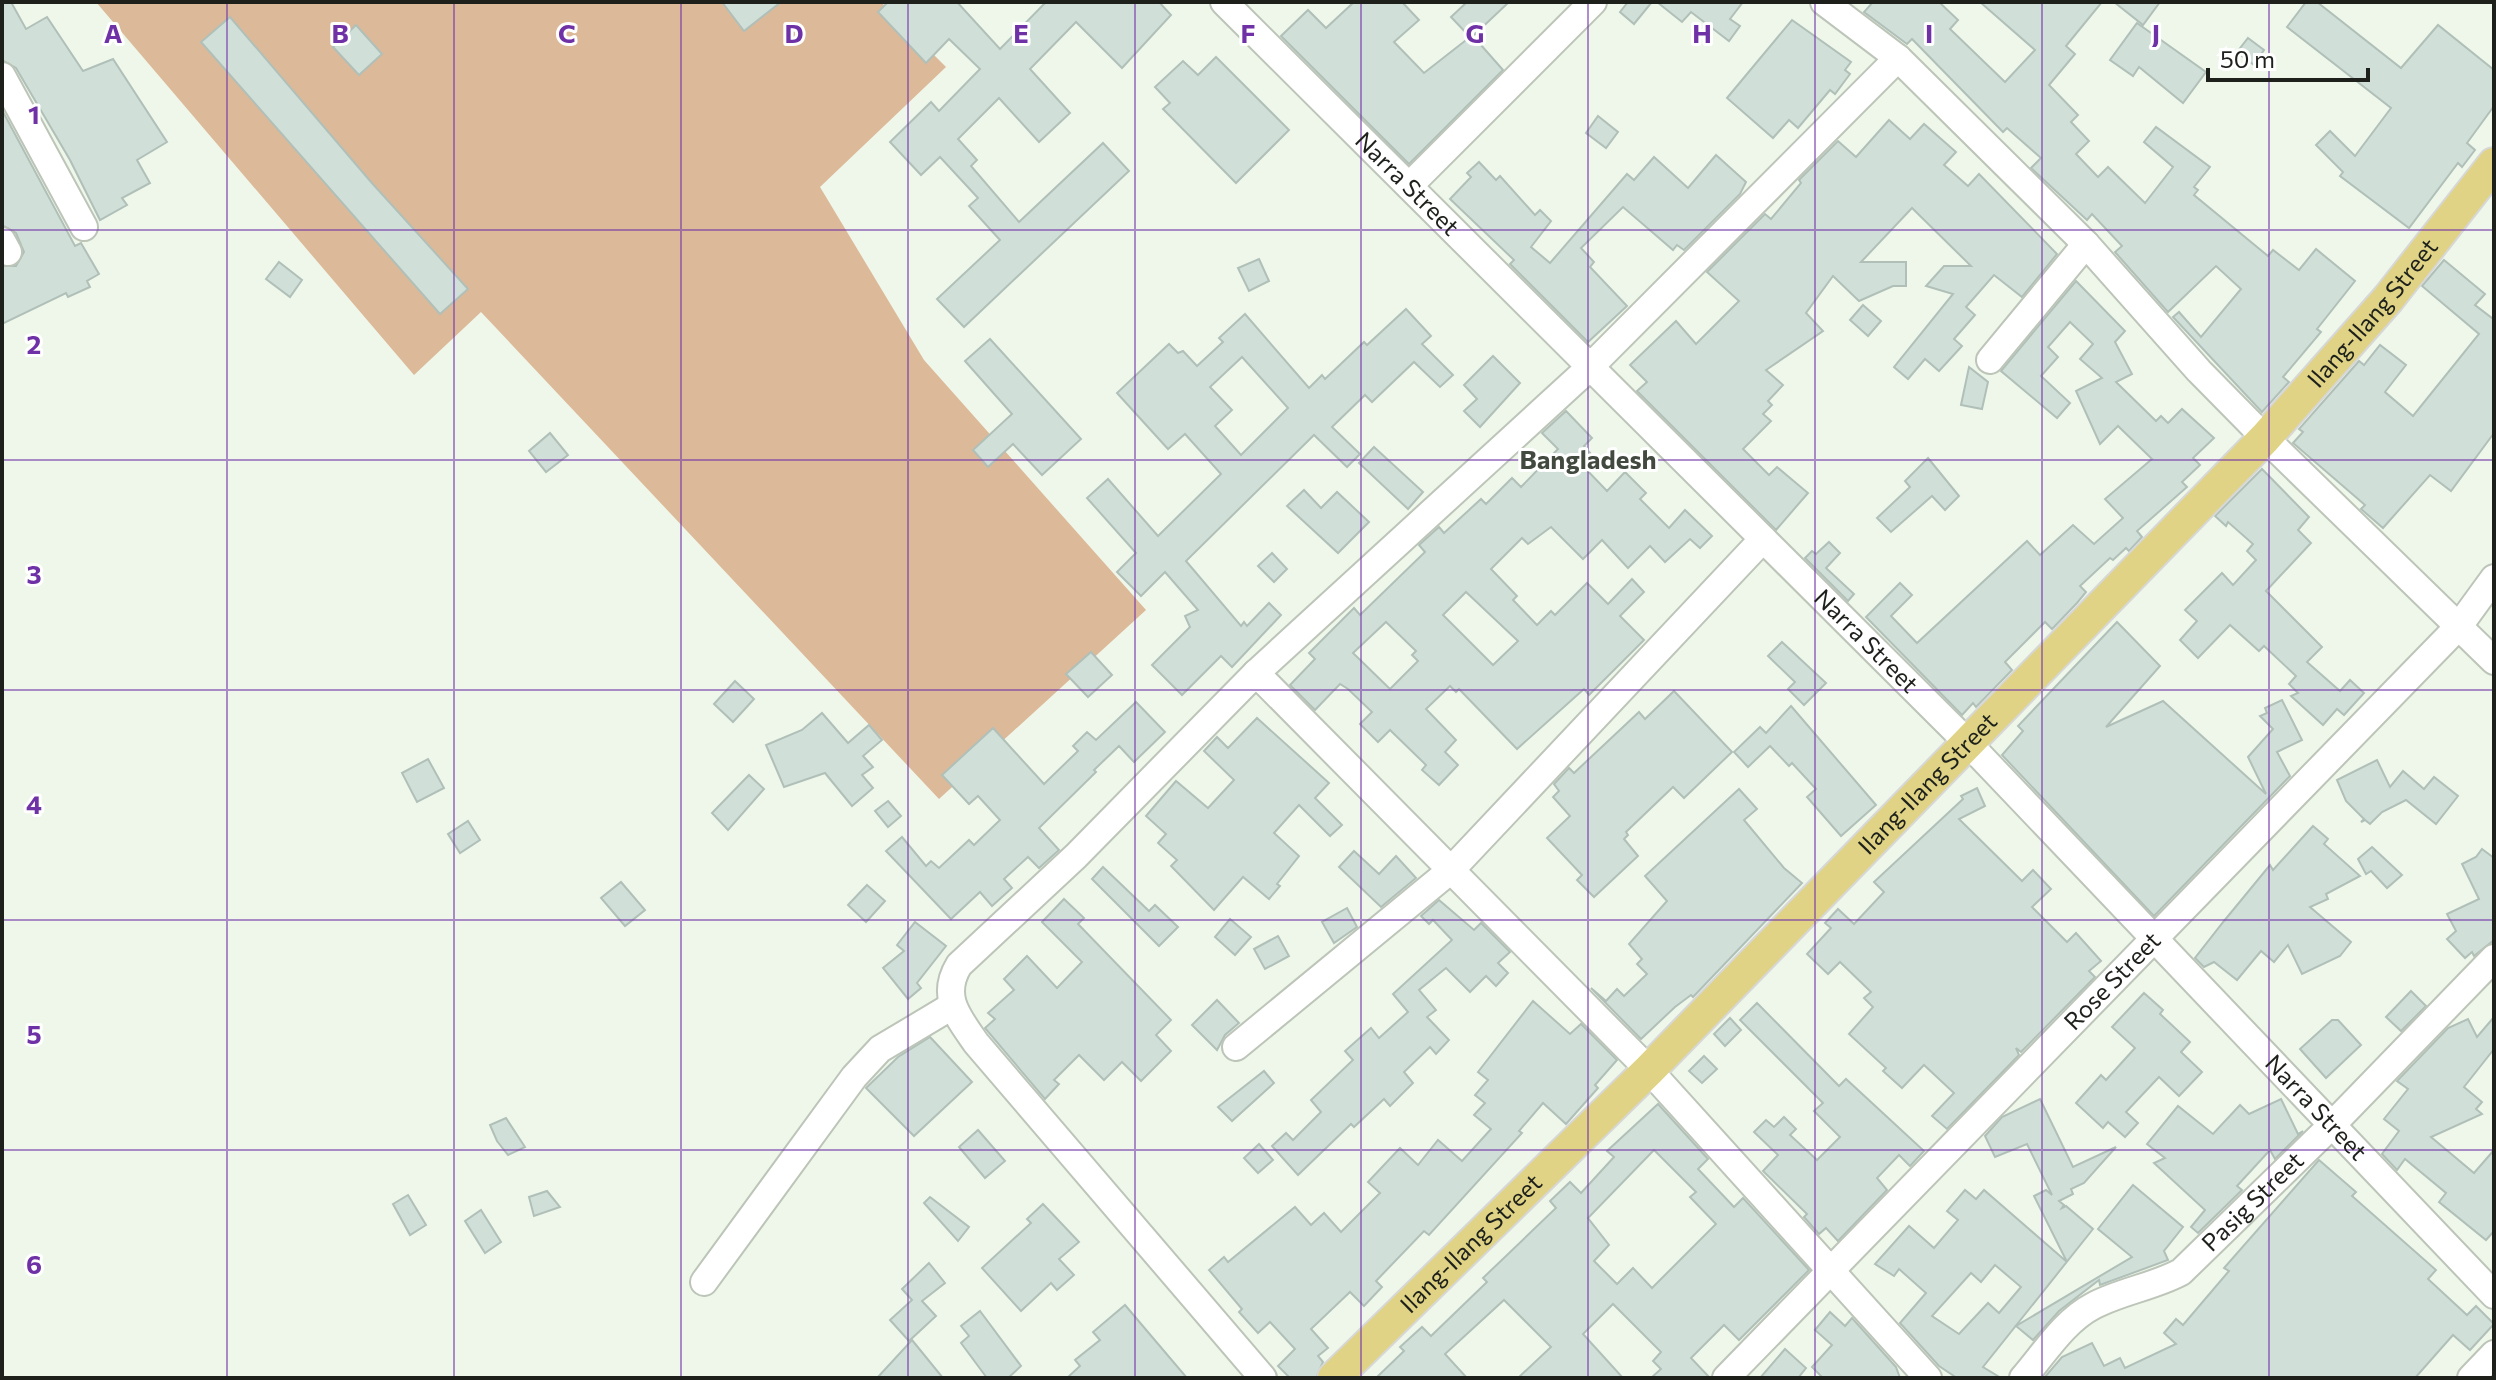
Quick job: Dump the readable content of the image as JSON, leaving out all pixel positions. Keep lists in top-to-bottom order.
{
  "streets": {
    "main road": ["Ilang-Ilang Street"],
    "street": ["Narra Street", "Rose Street", "Pasig Street"]
  },
  "crossings": [
    ["Narra Street", "Ilang-Ilang Street"],
    ["Narra Street", "Rose Street"],
    ["Narra Street", "Pasig Street"]
  ],
  "districts": ["Bangladesh"],
  "scale_bar": "50 m",
  "grid": {
    "columns": [
      "A",
      "B",
      "C",
      "D",
      "E",
      "F",
      "G",
      "H",
      "I",
      "J"
    ],
    "rows": [
      "1",
      "2",
      "3",
      "4",
      "5",
      "6"
    ]
  }
}
